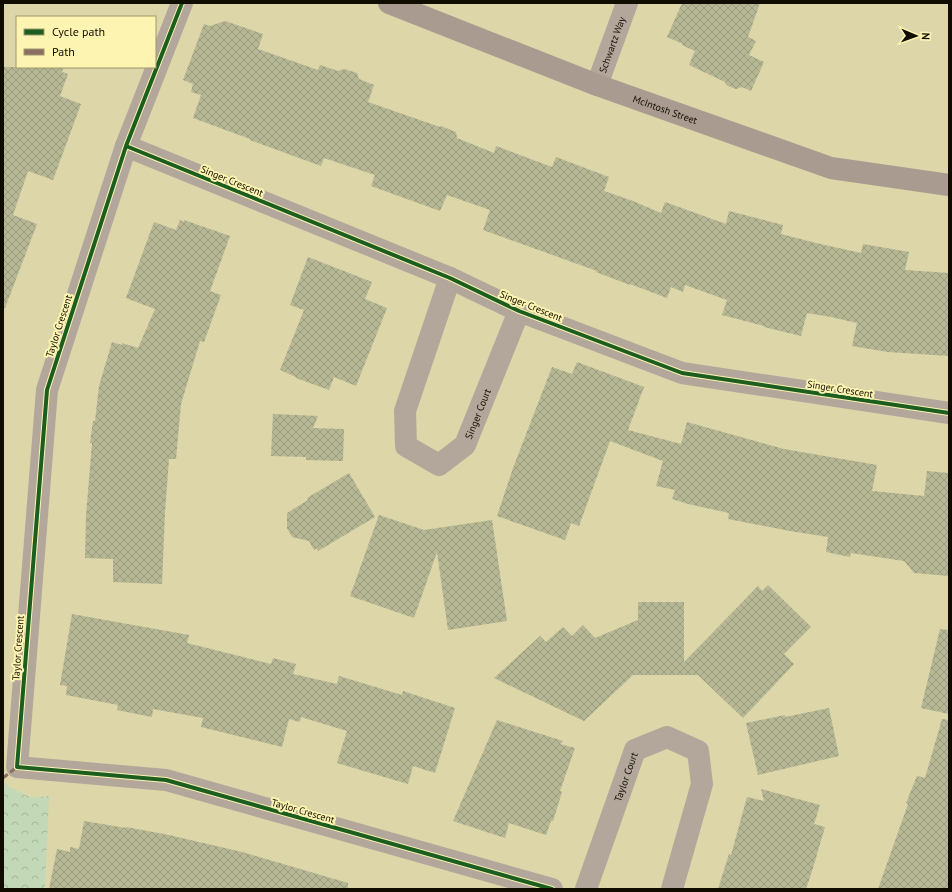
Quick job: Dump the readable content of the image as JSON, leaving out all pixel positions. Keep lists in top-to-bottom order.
{
  "streets": {
    "street": [
      "Schwartz Way",
      "McIntosh Street",
      "Singer Crescent",
      "Taylor Crescent",
      "Singer Court",
      "Taylor Court"
    ]
  },
  "crossings": [
    ["Schwartz Way", "McIntosh Street"],
    ["Singer Crescent", "Taylor Crescent"],
    ["Singer Crescent", "Singer Court"]
  ],
  "legend": ["Cycle path", "Path"],
  "north": "right"
}
